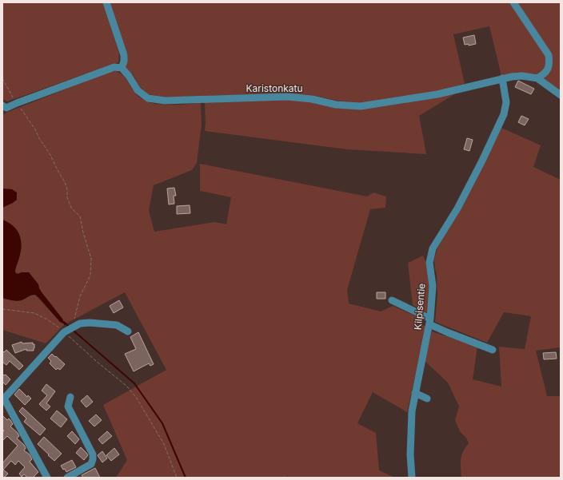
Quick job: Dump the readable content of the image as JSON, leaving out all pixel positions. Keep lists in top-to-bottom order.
{
  "streets": {
    "street": ["Karistonkatu", "Kilpisentie"]
  },
  "crossings": [
    ["Karistonkatu", "Kilpisentie"]
  ]
}
